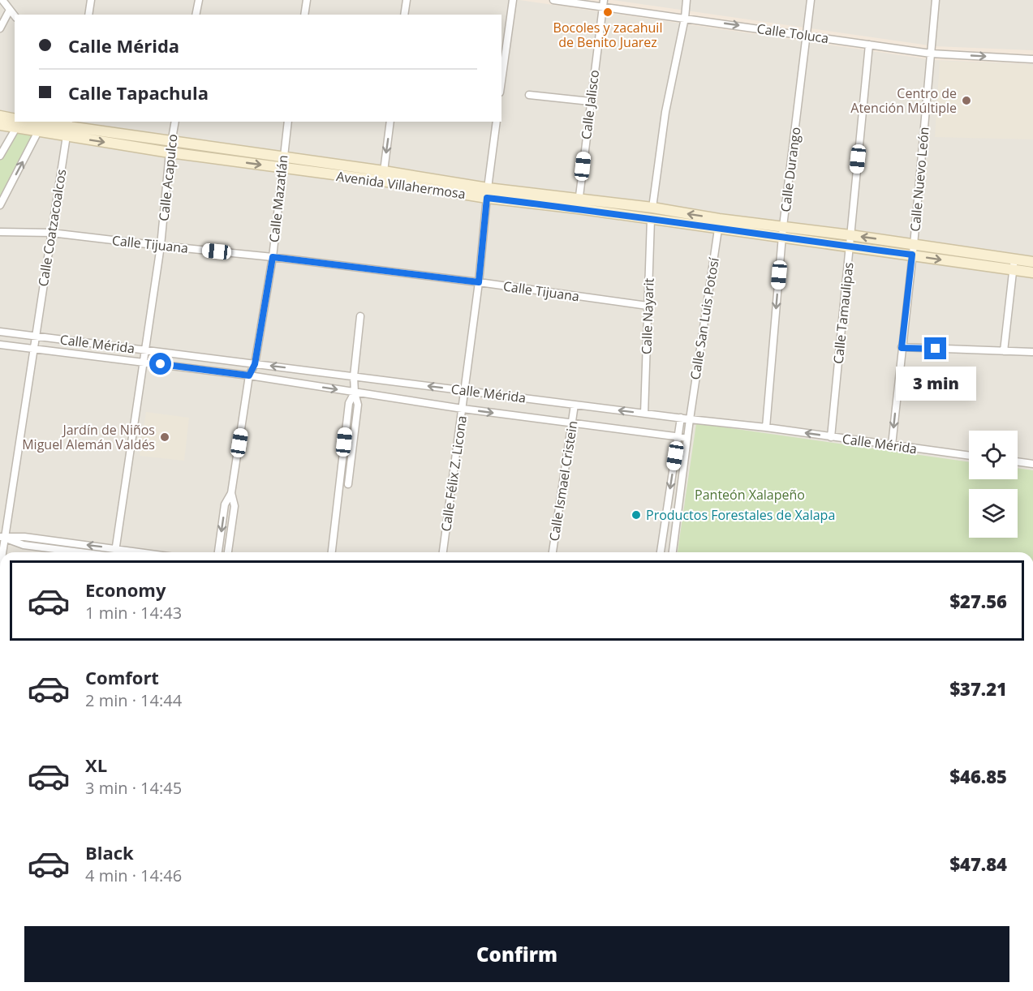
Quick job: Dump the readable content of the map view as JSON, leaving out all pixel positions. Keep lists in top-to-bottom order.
{
  "streets": {
    "main road": ["Avenida Villahermosa"],
    "street": [
      "Calle Toluca",
      "Calle Jalisco",
      "Calle Durango",
      "Calle Acapulco",
      "Calle Nuevo León",
      "Calle Mazatlán",
      "Calle Coatzacoalcos",
      "Calle Tijuana",
      "Calle Tamaulipas",
      "Calle Nayarit",
      "Calle San Luis Potosí",
      "Calle Mérida",
      "Calle Félix Z. Licona",
      "Calle Ismael Cristein"
    ]
  },
  "crossings": [
    ["Calle Toluca", "Calle Jalisco"],
    ["Calle Toluca", "Calle Durango"],
    ["Calle Toluca", "Calle Nuevo León"],
    ["Calle Toluca", "Calle Tamaulipas"],
    ["Calle Jalisco", "Avenida Villahermosa"],
    ["Calle Durango", "Avenida Villahermosa"],
    ["Calle Durango", "Calle Mérida"],
    ["Calle Acapulco", "Avenida Villahermosa"],
    ["Calle Acapulco", "Calle Tijuana"],
    ["Calle Acapulco", "Calle Mérida"],
    ["Calle Nuevo León", "Avenida Villahermosa"],
    ["Calle Nuevo León", "Calle Mérida"],
    ["Avenida Villahermosa", "Calle Mazatlán"],
    ["Avenida Villahermosa", "Calle Coatzacoalcos"],
    ["Avenida Villahermosa", "Calle Tamaulipas"],
    ["Avenida Villahermosa", "Calle Nayarit"],
    ["Avenida Villahermosa", "Calle San Luis Potosí"],
    ["Avenida Villahermosa", "Calle Félix Z. Licona"],
    ["Calle Mazatlán", "Calle Tijuana"],
    ["Calle Mazatlán", "Calle Mérida"],
    ["Calle Coatzacoalcos", "Calle Tijuana"],
    ["Calle Coatzacoalcos", "Calle Mérida"],
    ["Calle Tijuana", "Calle Nayarit"],
    ["Calle Tijuana", "Calle Félix Z. Licona"],
    ["Calle Tamaulipas", "Calle Mérida"],
    ["Calle Nayarit", "Calle Mérida"],
    ["Calle San Luis Potosí", "Calle Mérida"],
    ["Calle Mérida", "Calle Félix Z. Licona"],
    ["Calle Mérida", "Calle Ismael Cristein"]
  ],
  "one_way": ["Calle Toluca", "Calle Durango"],
  "parks": ["Panteón Xalapeño"],
  "places": [
    "Bocoles y zacahuil de Benito Juarez",
    "Centro de Atención Múltiple",
    "Jardín de Niños Miguel Alemán Valdés",
    "Productos Forestales de Xalapa"
  ],
  "page": {
    "banner": ["Calle Mérida", "Calle Tapachula"],
    "bubble": "3 min",
    "list": [
      {
        "name": "Economy",
        "note": "1 min · 14:43",
        "value": "$27.56"
      },
      {
        "name": "Comfort",
        "note": "2 min · 14:44",
        "value": "$37.21"
      },
      {
        "name": "XL",
        "note": "3 min · 14:45",
        "value": "$46.85"
      },
      {
        "name": "Black",
        "note": "4 min · 14:46",
        "value": "$47.84"
      }
    ],
    "buttons": "Confirm"
  }
}
